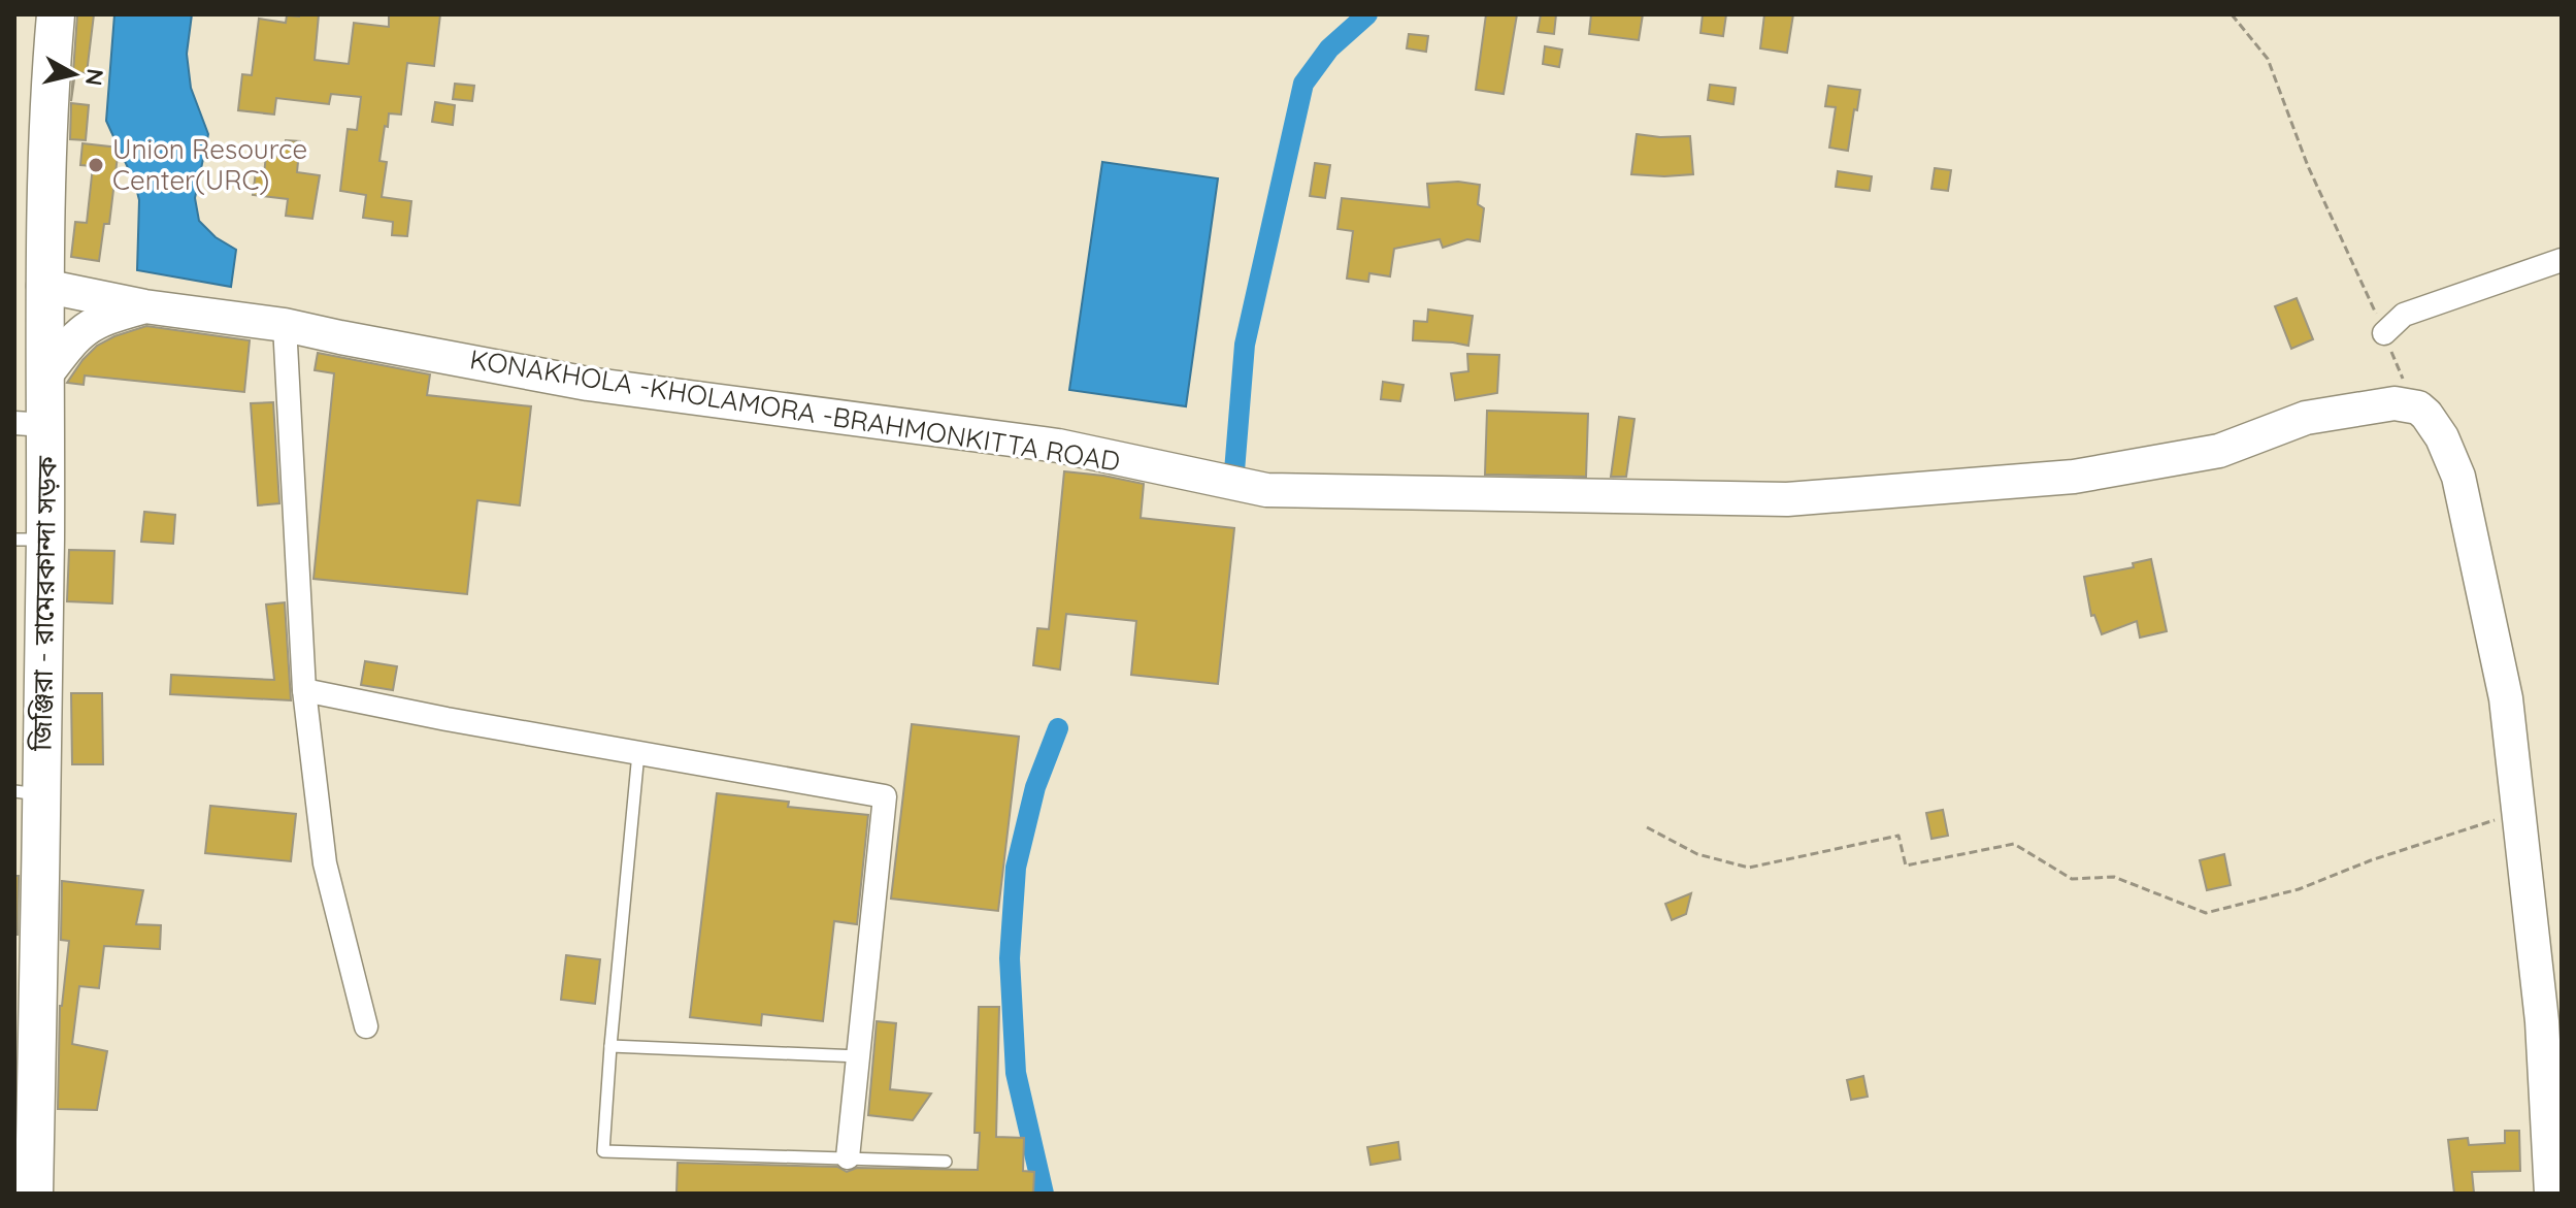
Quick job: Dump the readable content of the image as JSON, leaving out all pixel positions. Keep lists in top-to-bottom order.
{
  "streets": {
    "main road": ["KONAKHOLA -KHOLAMORA -BRAHMONKITTA ROAD", "জিঞ্জিরা - রামেরকান্দা সড়ক"]
  },
  "crossings": [
    ["KONAKHOLA -KHOLAMORA -BRAHMONKITTA ROAD", "জিঞ্জিরা - রামেরকান্দা সড়ক"]
  ],
  "places": ["Union Resource Center(URC)"],
  "north": "right"
}
